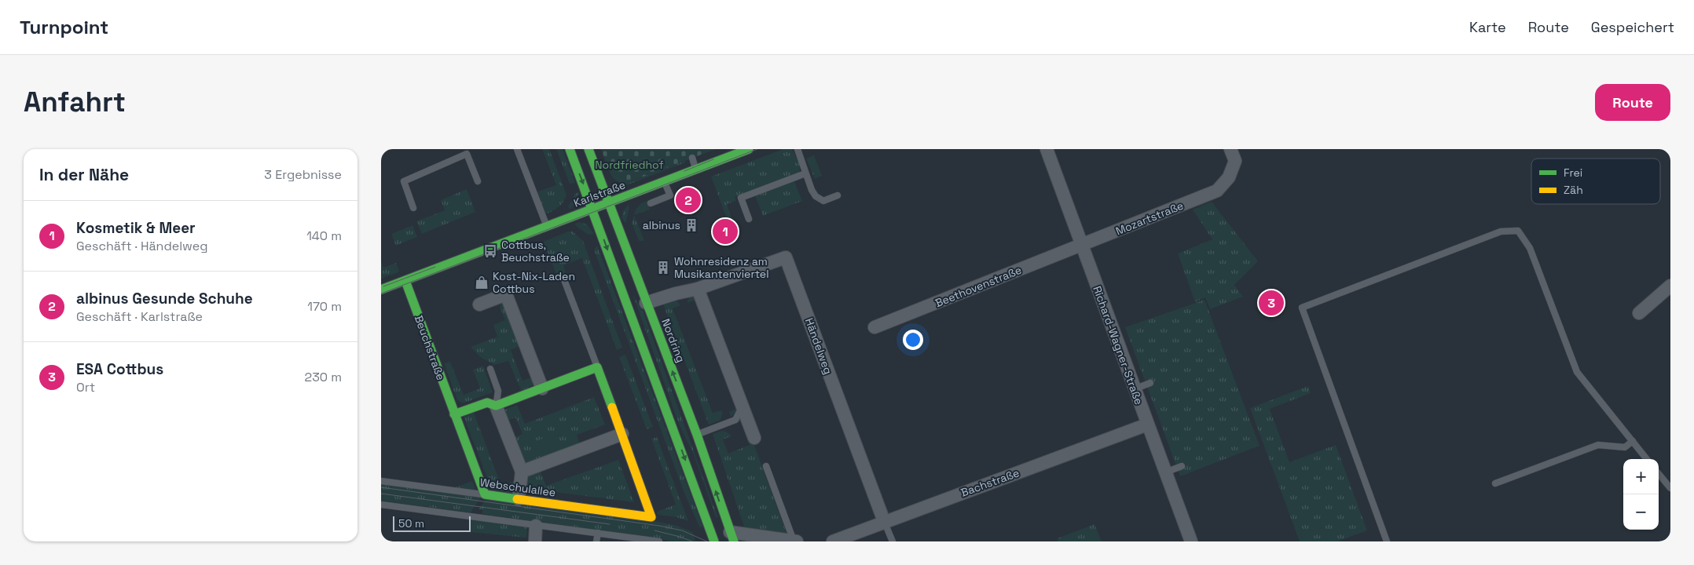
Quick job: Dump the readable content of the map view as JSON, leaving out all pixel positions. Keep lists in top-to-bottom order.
{
  "streets": {
    "street": [
      "Karlstraße",
      "Mozartstraße",
      "Beethovenstraße",
      "Nordring",
      "Richard-Wagner-Straße",
      "Händelweg",
      "Beuchstraße",
      "Bachstraße",
      "Webschulallee"
    ]
  },
  "crossings": [
    ["Karlstraße", "Nordring"],
    ["Karlstraße", "Beuchstraße"],
    ["Mozartstraße", "Beethovenstraße"],
    ["Mozartstraße", "Richard-Wagner-Straße"],
    ["Beethovenstraße", "Richard-Wagner-Straße"],
    ["Nordring", "Händelweg"],
    ["Richard-Wagner-Straße", "Bachstraße"],
    ["Händelweg", "Bachstraße"],
    ["Beuchstraße", "Webschulallee"]
  ],
  "parks": ["Nordfriedhof"],
  "places": {
    "building": ["albinus", "Wohnresidenz am Musikantenviertel"],
    "bus stop": ["Cottbus, Beuchstraße"],
    "shop": ["Kost-Nix-Laden Cottbus"]
  },
  "legend": ["Frei", "Zäh"],
  "scale_bar": "50 m",
  "page": {
    "header": "Turnpoint",
    "nav": ["Karte", "Route", "Gespeichert"],
    "buttons": "Route",
    "title": "Anfahrt",
    "heading": ["In der Nähe", "3 Ergebnisse"],
    "pins": ["2", "1", "3"],
    "list": [
      {
        "mark": "1",
        "name": "Kosmetik & Meer",
        "note": "Geschäft · Händelweg",
        "value": "140 m"
      },
      {
        "mark": "2",
        "name": "albinus Gesunde Schuhe",
        "note": "Geschäft · Karlstraße",
        "value": "170 m"
      },
      {
        "mark": "3",
        "name": "ESA Cottbus",
        "note": "Ort",
        "value": "230 m"
      }
    ],
    "map_buttons": ["+", "−"],
    "scale": "50 m"
  }
}
